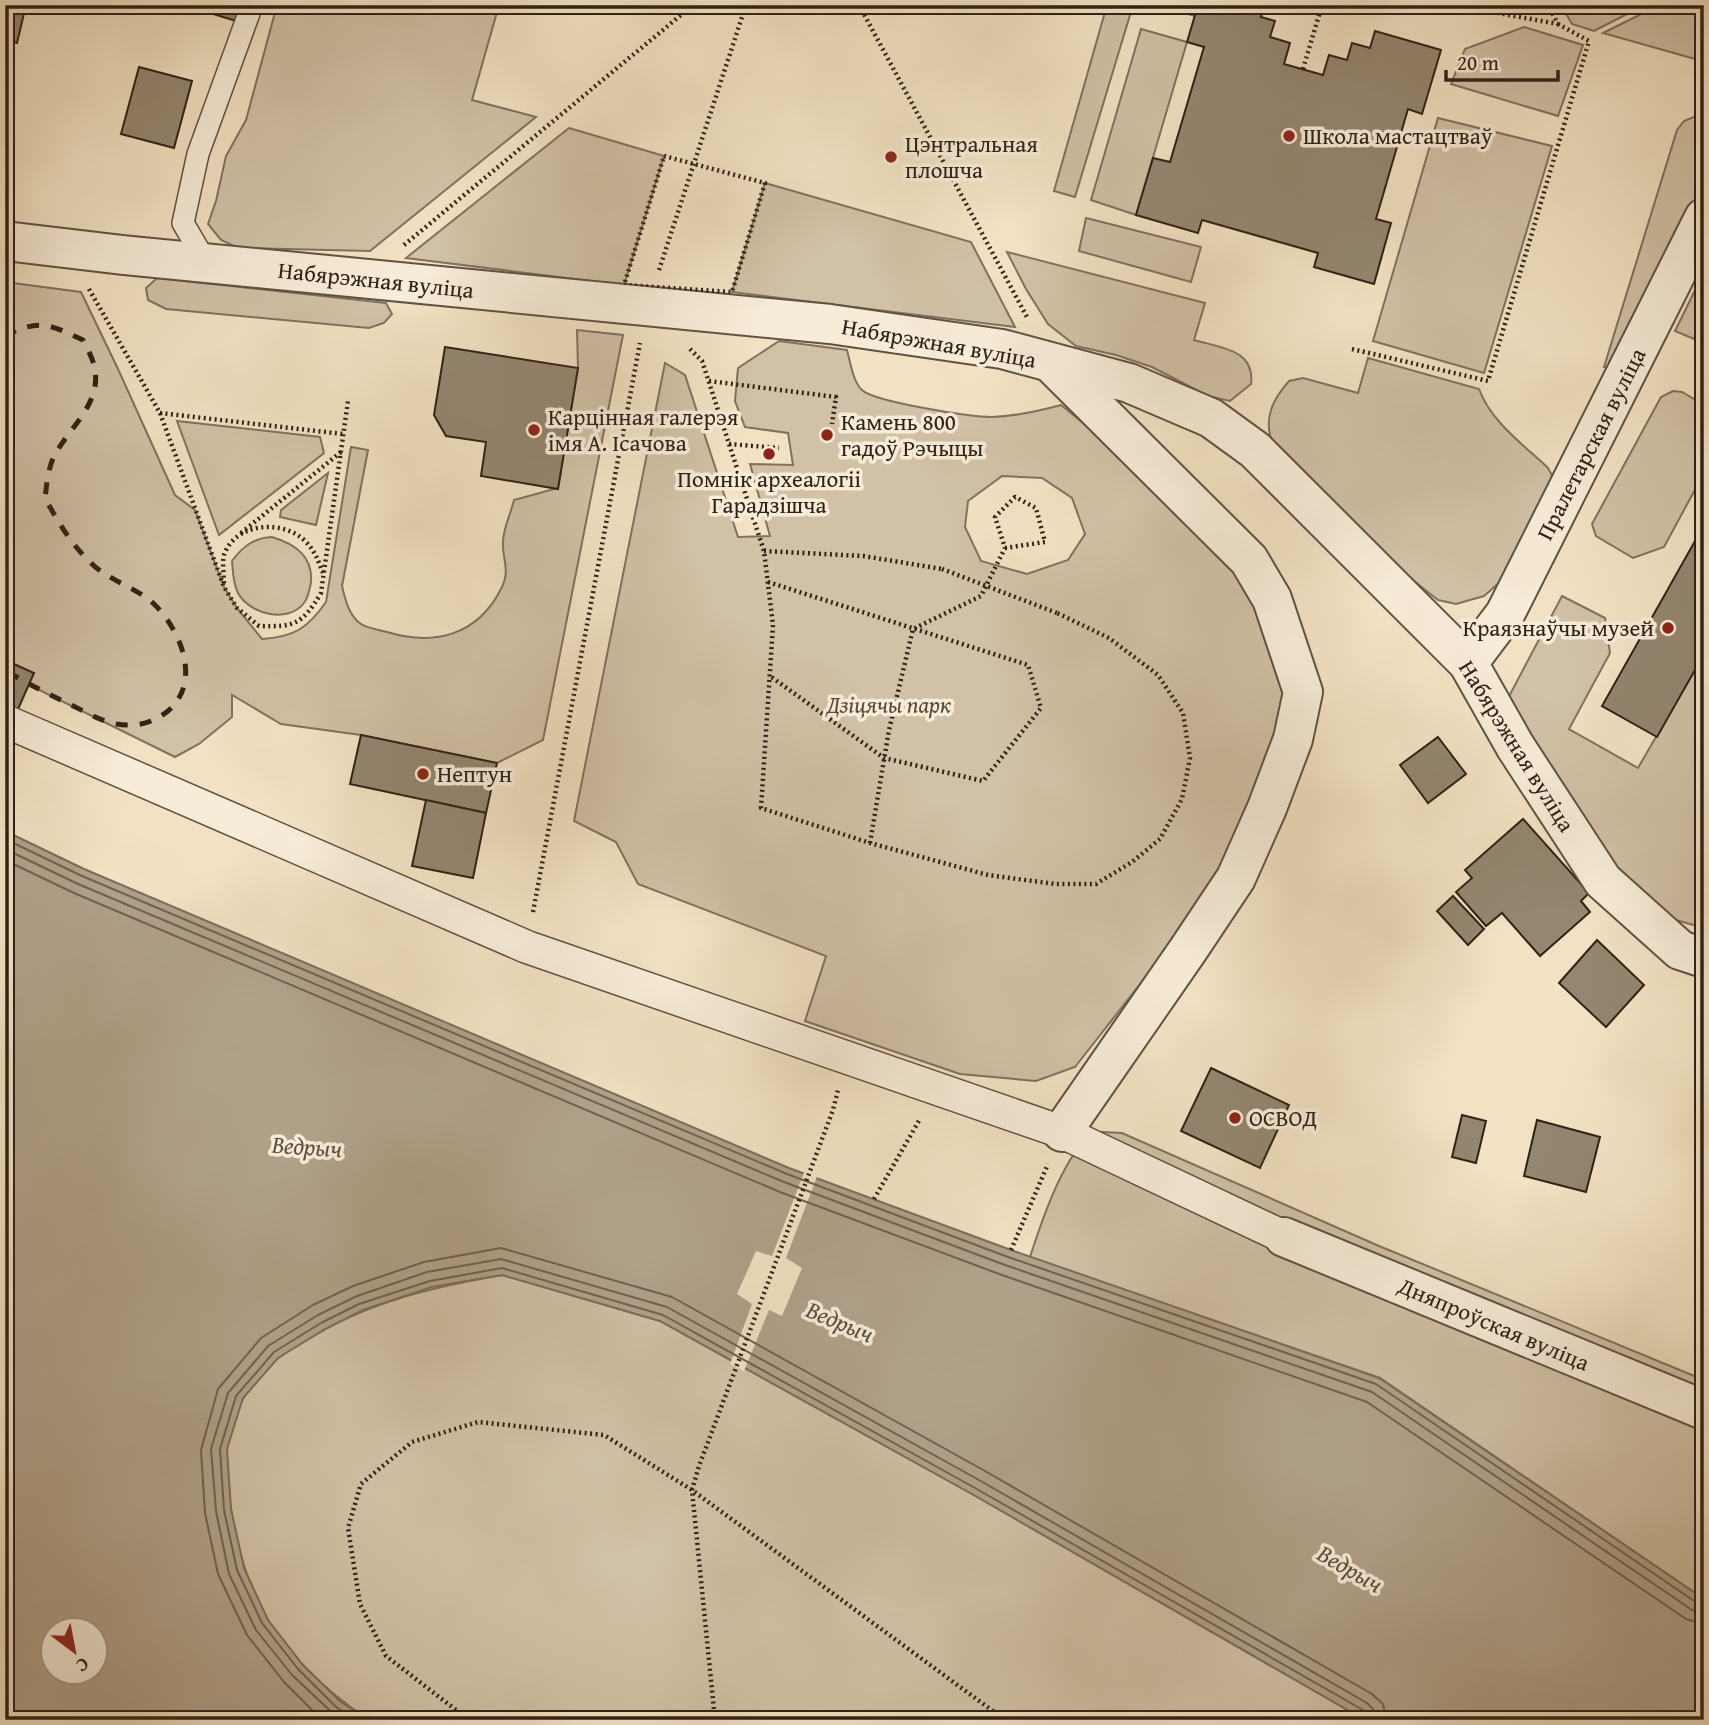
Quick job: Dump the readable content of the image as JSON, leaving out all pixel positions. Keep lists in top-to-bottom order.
{
  "streets": {
    "street": ["Набярэжная вуліца", "Пралетарская вуліца", "Дняпроўская вуліца"]
  },
  "crossings": [
    ["Набярэжная вуліца", "Пралетарская вуліца"]
  ],
  "water": ["Ведрыч"],
  "parks": ["Дзіцячы парк"],
  "places": [
    "Школа мастацтваў",
    "Цэнтральная плошча",
    "Карцінная галерэя імя А. Ісачова",
    "Камень 800 гадоў Рэчыцы",
    "Помнік археалогіі Гарадзішча",
    "Краязнаўчы музей",
    "Нептун",
    "ОСВОД"
  ],
  "scale_bar": "20 m",
  "north": "bottom right"
}
